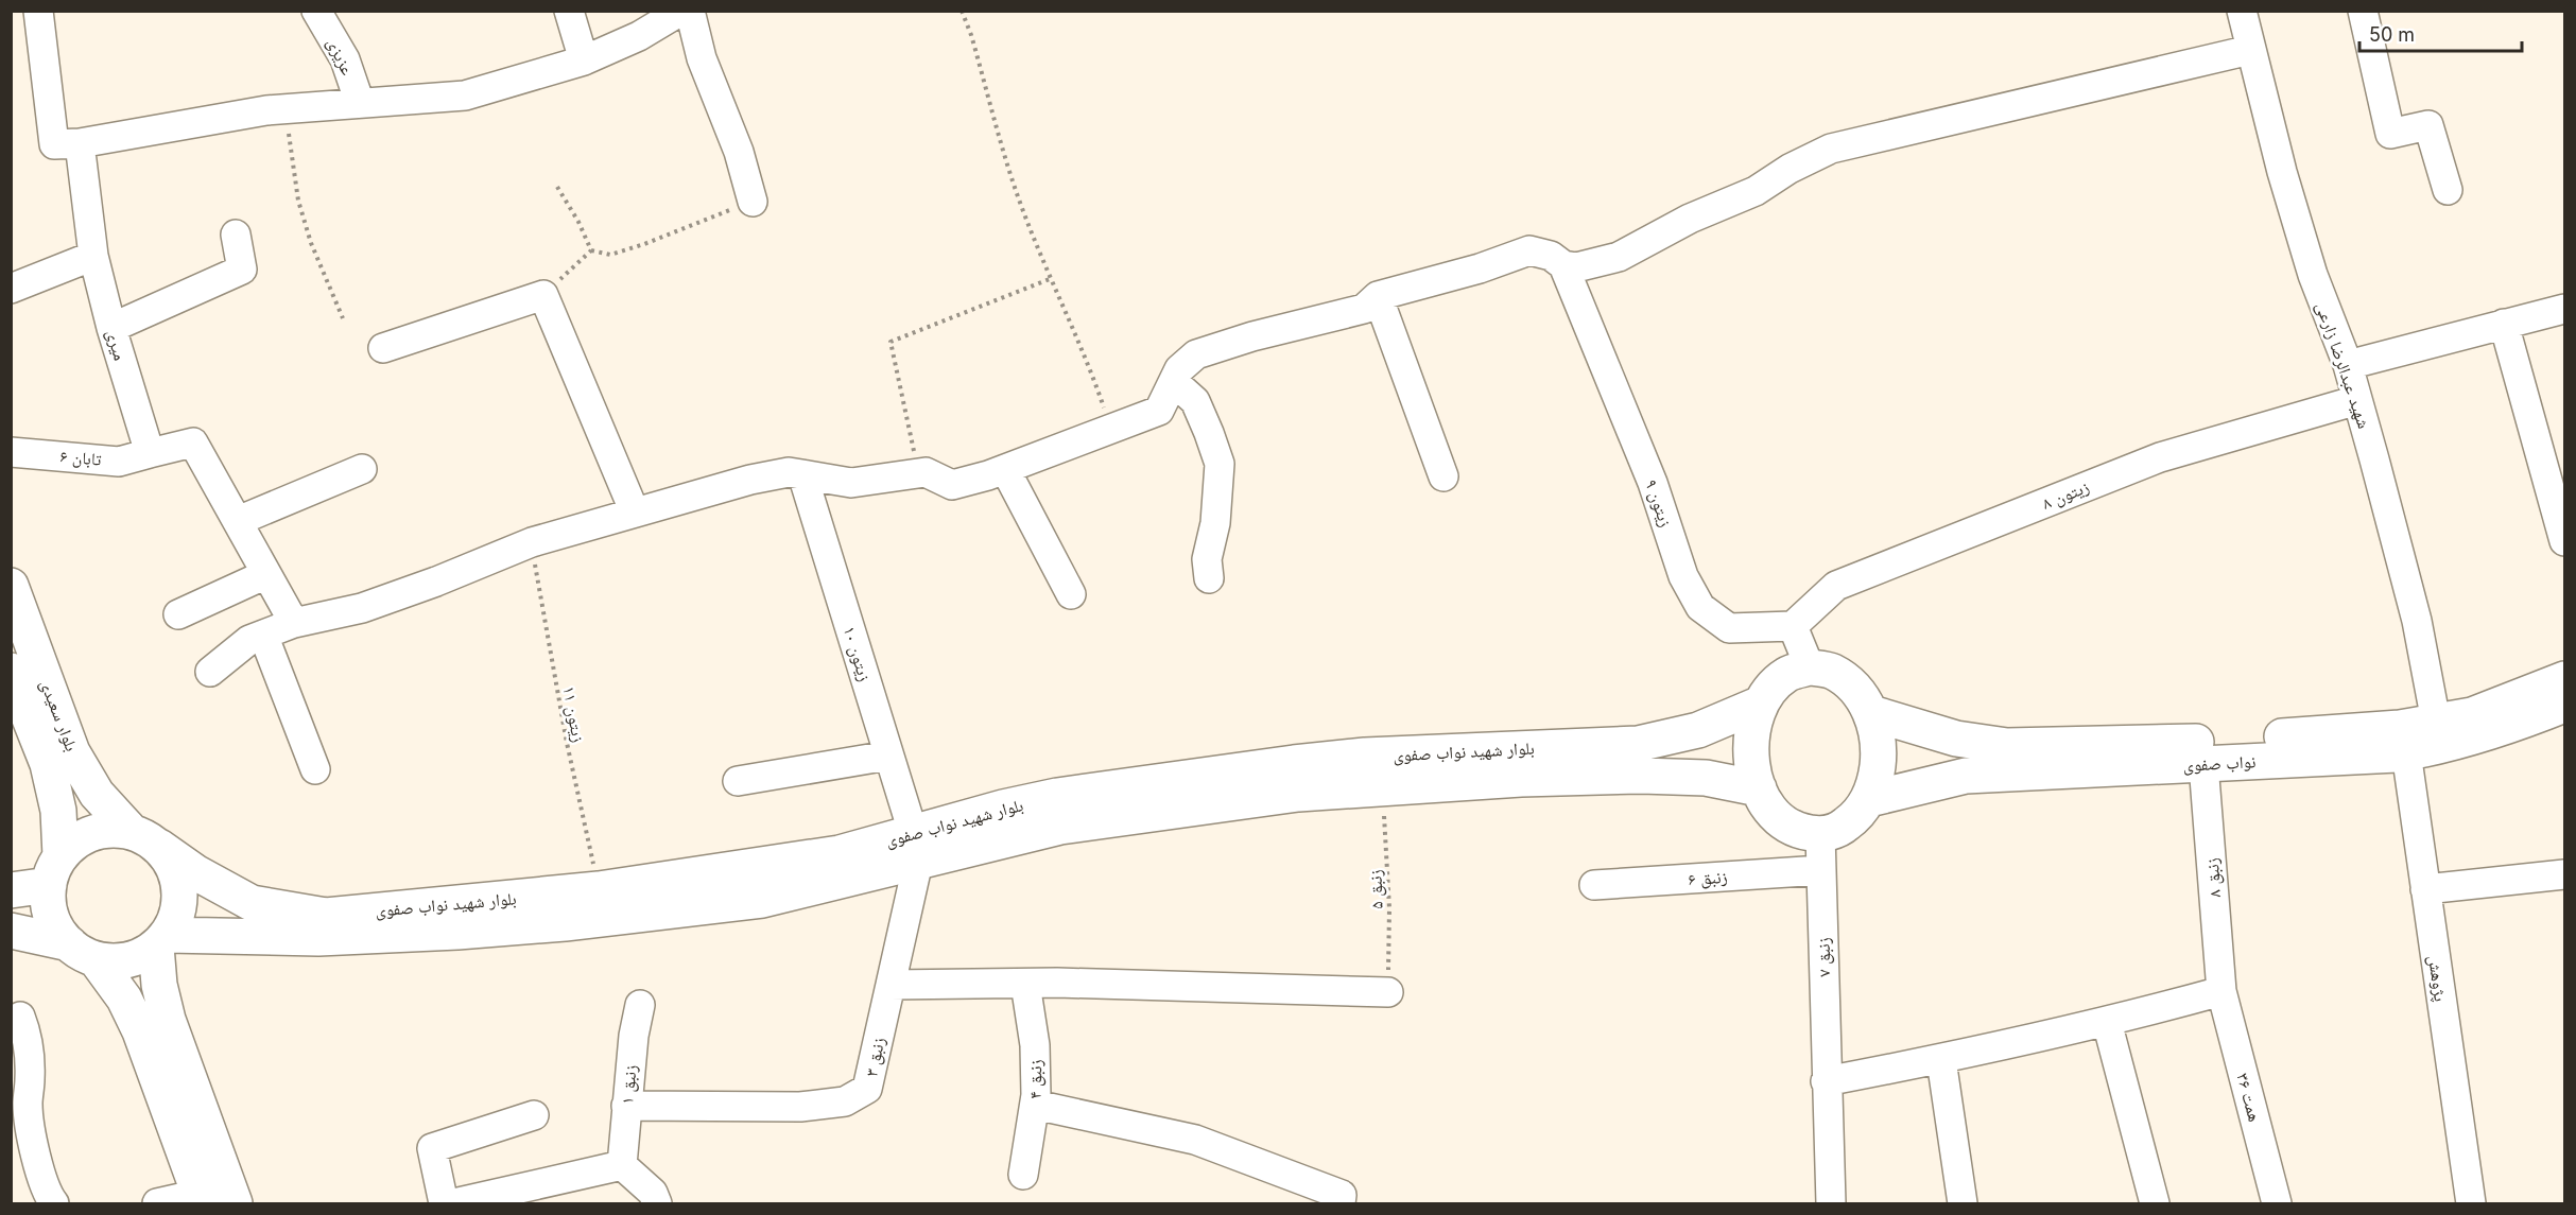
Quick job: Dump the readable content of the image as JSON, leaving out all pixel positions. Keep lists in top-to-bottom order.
{
  "streets": {
    "main road": ["بلوار سعیدی", "بلوار شهید نواب صفوی", "نواب صفوی"],
    "street": [
      "عزیزی",
      "میری",
      "شهید عبدالرضا زارعی",
      "تابان ۶",
      "زیتون ۸",
      "زیتون ۹",
      "زیتون ۱۰",
      "زنبق ۶",
      "زنبق ۸",
      "زنبق ۷",
      "پژوهش",
      "زنبق ۳",
      "زنبق ۴",
      "زنبق ۱",
      "همت ۳۶"
    ],
    "path": ["زیتون ۱۱", "زنبق ۵"]
  },
  "crossings": [
    ["میری", "تابان ۶"],
    ["شهید عبدالرضا زارعی", "زیتون ۸"],
    ["شهید عبدالرضا زارعی", "نواب صفوی"],
    ["زیتون ۸", "زیتون ۹"],
    ["زیتون ۱۰", "بلوار شهید نواب صفوی"],
    ["زیتون ۱۰", "زنبق ۳"],
    ["زیتون ۱۱", "بلوار شهید نواب صفوی"],
    ["بلوار سعیدی", "بلوار شهید نواب صفوی"],
    ["بلوار شهید نواب صفوی", "نواب صفوی"],
    ["بلوار شهید نواب صفوی", "زنبق ۵"],
    ["بلوار شهید نواب صفوی", "زنبق ۷"],
    ["بلوار شهید نواب صفوی", "زنبق ۳"],
    ["نواب صفوی", "زنبق ۸"],
    ["نواب صفوی", "زنبق ۷"],
    ["نواب صفوی", "پژوهش"],
    ["زنبق ۶", "زنبق ۷"],
    ["زنبق ۸", "همت ۳۶"],
    ["زنبق ۳", "زنبق ۱"]
  ],
  "scale_bar": "50 m"
}
